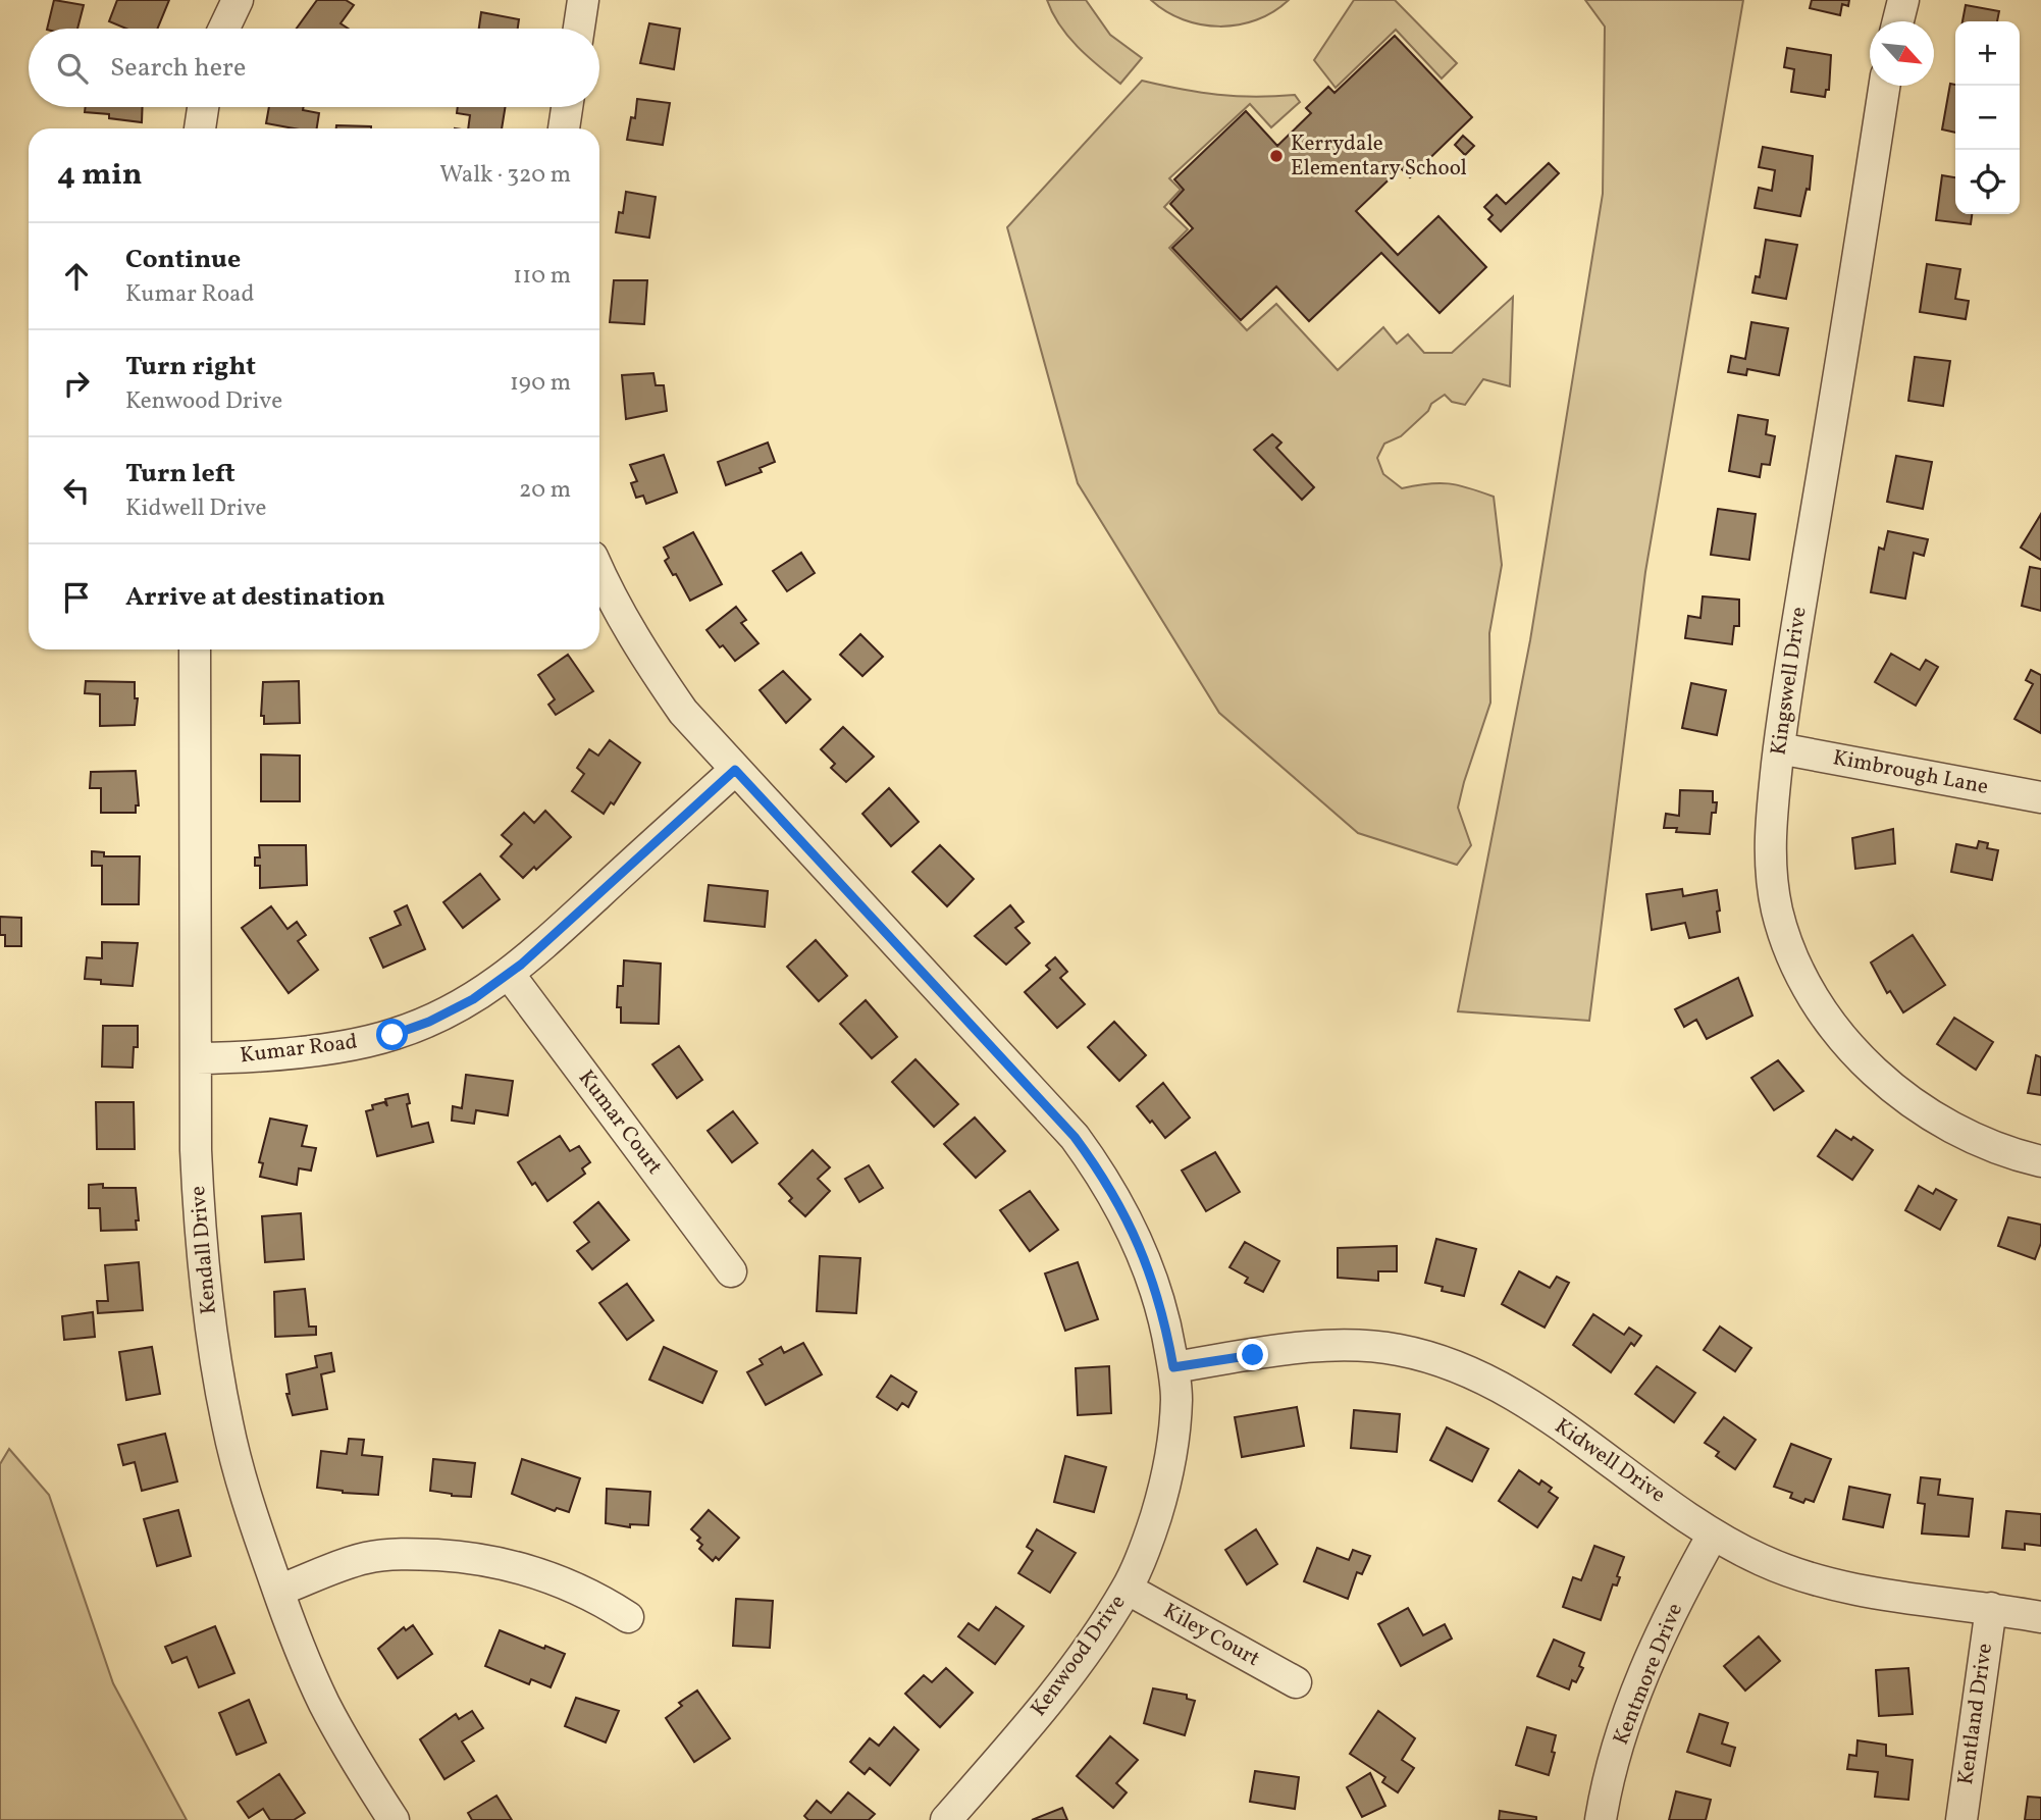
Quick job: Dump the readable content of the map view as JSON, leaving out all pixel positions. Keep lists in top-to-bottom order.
{
  "streets": {
    "street": [
      "Kingswell Drive",
      "Kimbrough Lane",
      "Kumar Road",
      "Kumar Court",
      "Kendall Drive",
      "Kidwell Drive",
      "Kiley Court",
      "Kenwood Drive",
      "Kentmore Drive",
      "Kentland Drive"
    ]
  },
  "crossings": [
    ["Kingswell Drive", "Kimbrough Lane"],
    ["Kumar Road", "Kumar Court"],
    ["Kumar Road", "Kendall Drive"],
    ["Kumar Road", "Kenwood Drive"],
    ["Kidwell Drive", "Kenwood Drive"],
    ["Kidwell Drive", "Kentmore Drive"],
    ["Kidwell Drive", "Kentland Drive"],
    ["Kiley Court", "Kenwood Drive"]
  ],
  "places": ["Kerrydale Elementary School"],
  "north": "bottom right",
  "page": {
    "map_buttons": ["+", "−"],
    "search": "Search here",
    "heading": ["4 min", "Walk · 320 m"],
    "list": [
      ["Continue", "Kumar Road", "110 m"],
      ["Turn right", "Kenwood Drive", "190 m"],
      ["Turn left", "Kidwell Drive", "20 m"],
      "Arrive at destination"
    ]
  }
}
